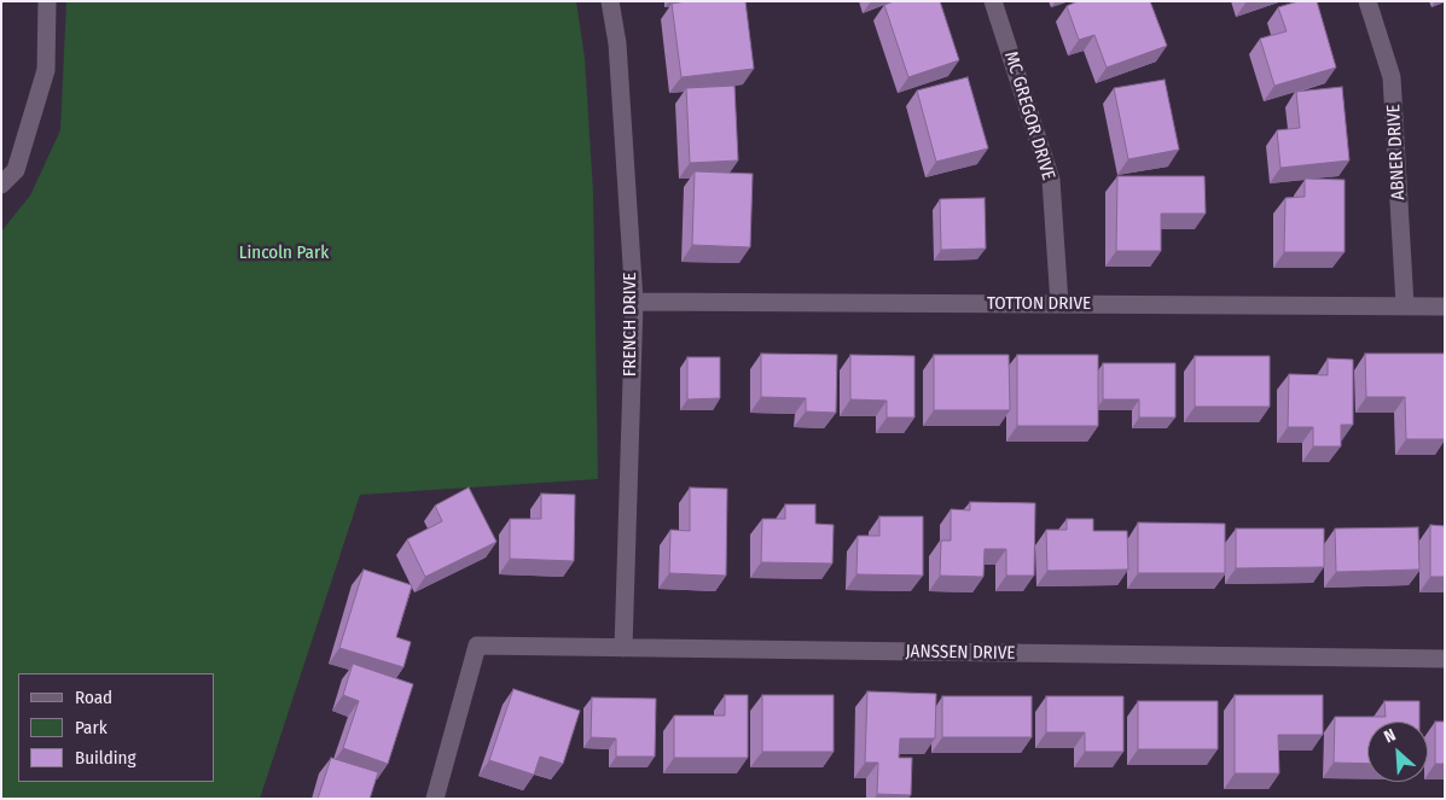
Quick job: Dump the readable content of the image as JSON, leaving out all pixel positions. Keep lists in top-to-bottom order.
{
  "streets": {
    "street": [
      "MC GREGOR DRIVE",
      "ABNER DRIVE",
      "TOTTON DRIVE",
      "FRENCH DRIVE",
      "JANSSEN DRIVE"
    ]
  },
  "crossings": [
    ["MC GREGOR DRIVE", "TOTTON DRIVE"],
    ["ABNER DRIVE", "TOTTON DRIVE"],
    ["TOTTON DRIVE", "FRENCH DRIVE"],
    ["FRENCH DRIVE", "JANSSEN DRIVE"]
  ],
  "parks": ["Lincoln Park"],
  "legend": ["Road", "Park", "Building"],
  "north": "top left"
}
